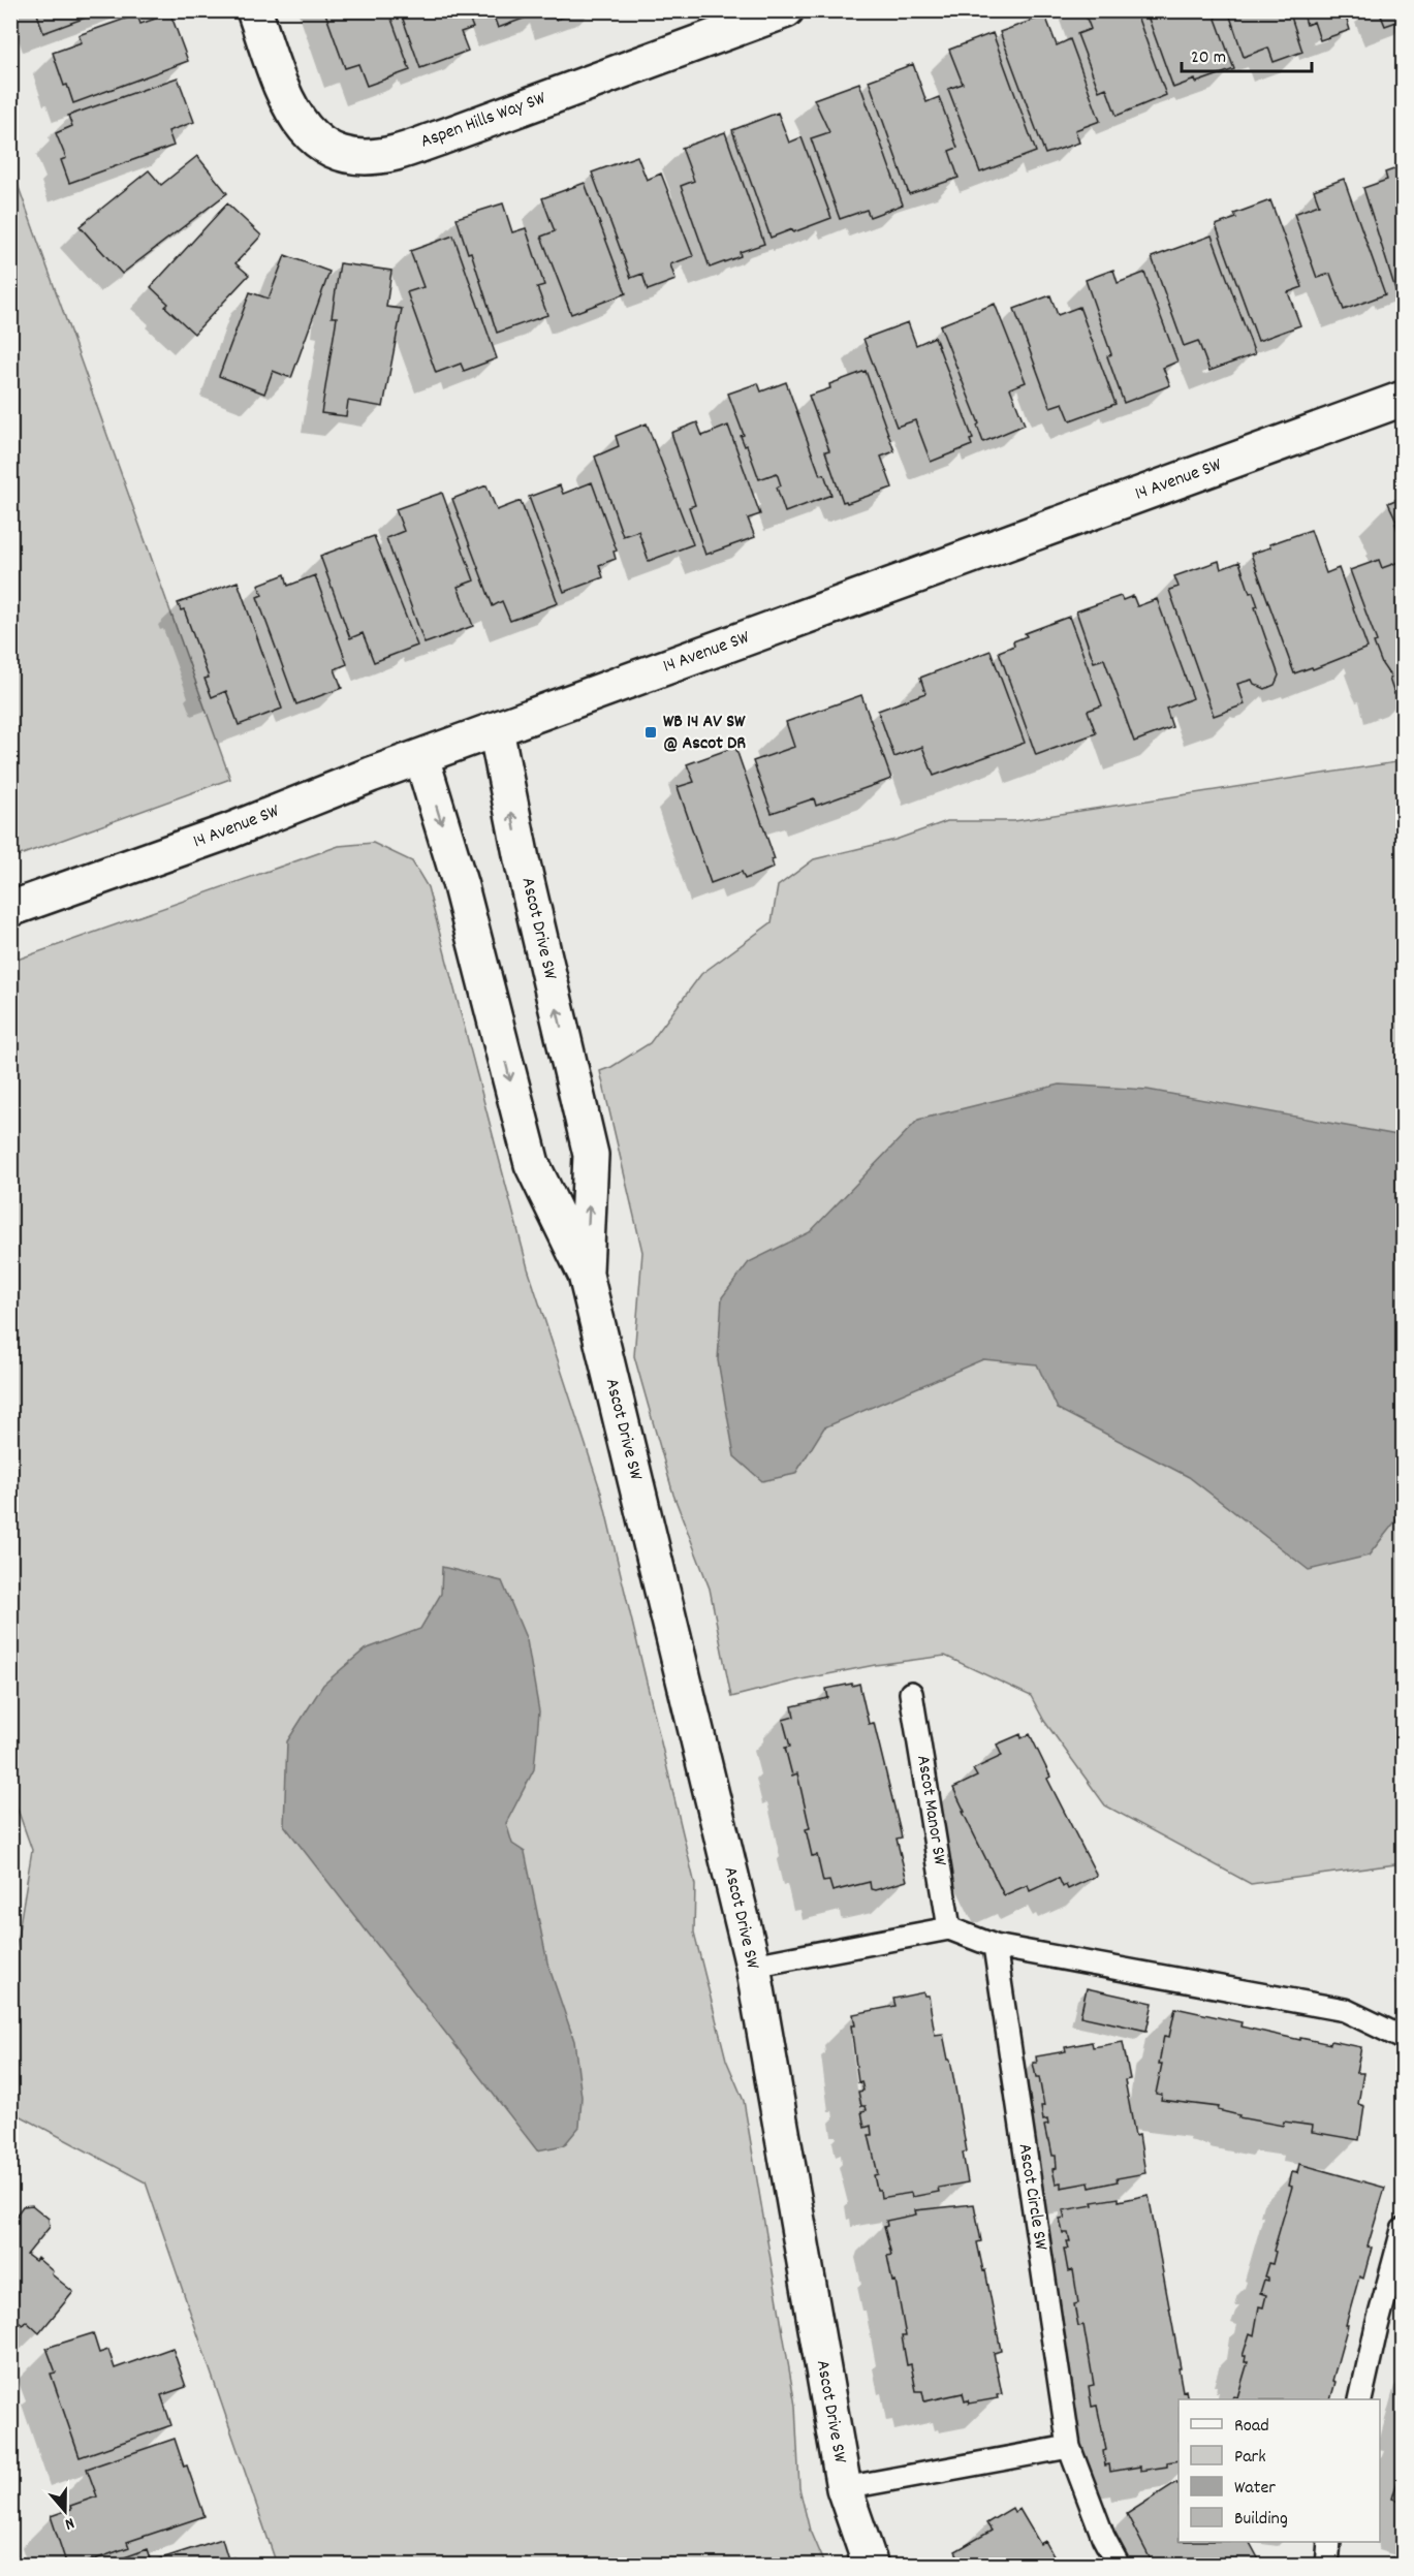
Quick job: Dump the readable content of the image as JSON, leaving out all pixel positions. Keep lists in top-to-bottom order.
{
  "streets": {
    "street": ["Aspen Hills Way SW", "14 Avenue SW", "Ascot Drive SW"],
    "lane": ["Ascot Manor SW", "Ascot Circle SW"]
  },
  "crossings": [
    ["14 Avenue SW", "Ascot Drive SW"]
  ],
  "places": {
    "transit": ["WB 14 AV SW @ Ascot DR"]
  },
  "legend": [
    "Road",
    "Park",
    "Water",
    "Building"
  ],
  "scale_bar": "20 m",
  "north": "bottom"
}
